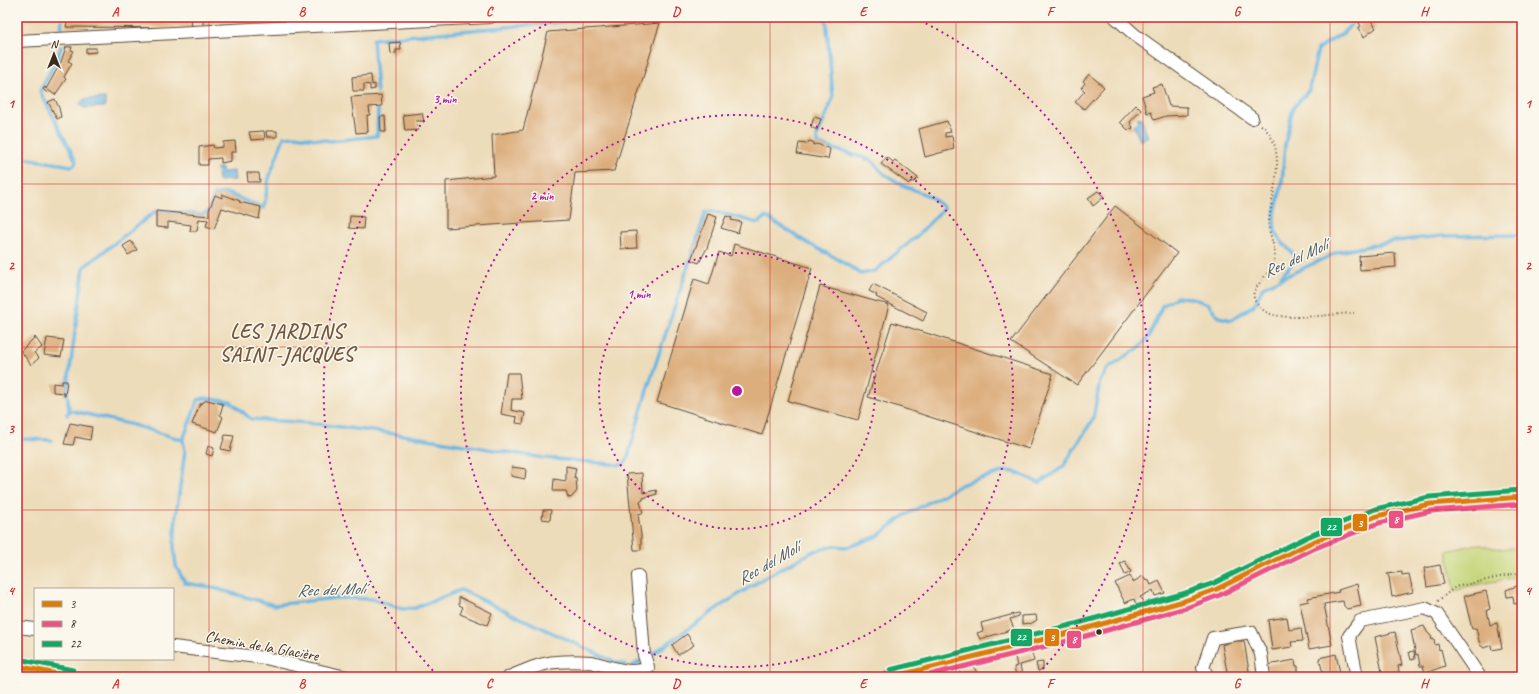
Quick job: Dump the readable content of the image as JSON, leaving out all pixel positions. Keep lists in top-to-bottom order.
{
  "streets": {
    "street": ["Chemin de la Glacière"]
  },
  "districts": ["LES JARDINS SAINT-JACQUES"],
  "water": ["Rec del Molí"],
  "lines": ["transit line 22", "transit line 3", "transit line 8"],
  "legend": ["3", "8", "22"],
  "north": "top",
  "grid": {
    "columns": [
      "A",
      "B",
      "C",
      "D",
      "E",
      "F",
      "G",
      "H"
    ],
    "rows": [
      "1",
      "2",
      "3",
      "4"
    ]
  },
  "rings": ["3 min", "2 min", "1 min"]
}
